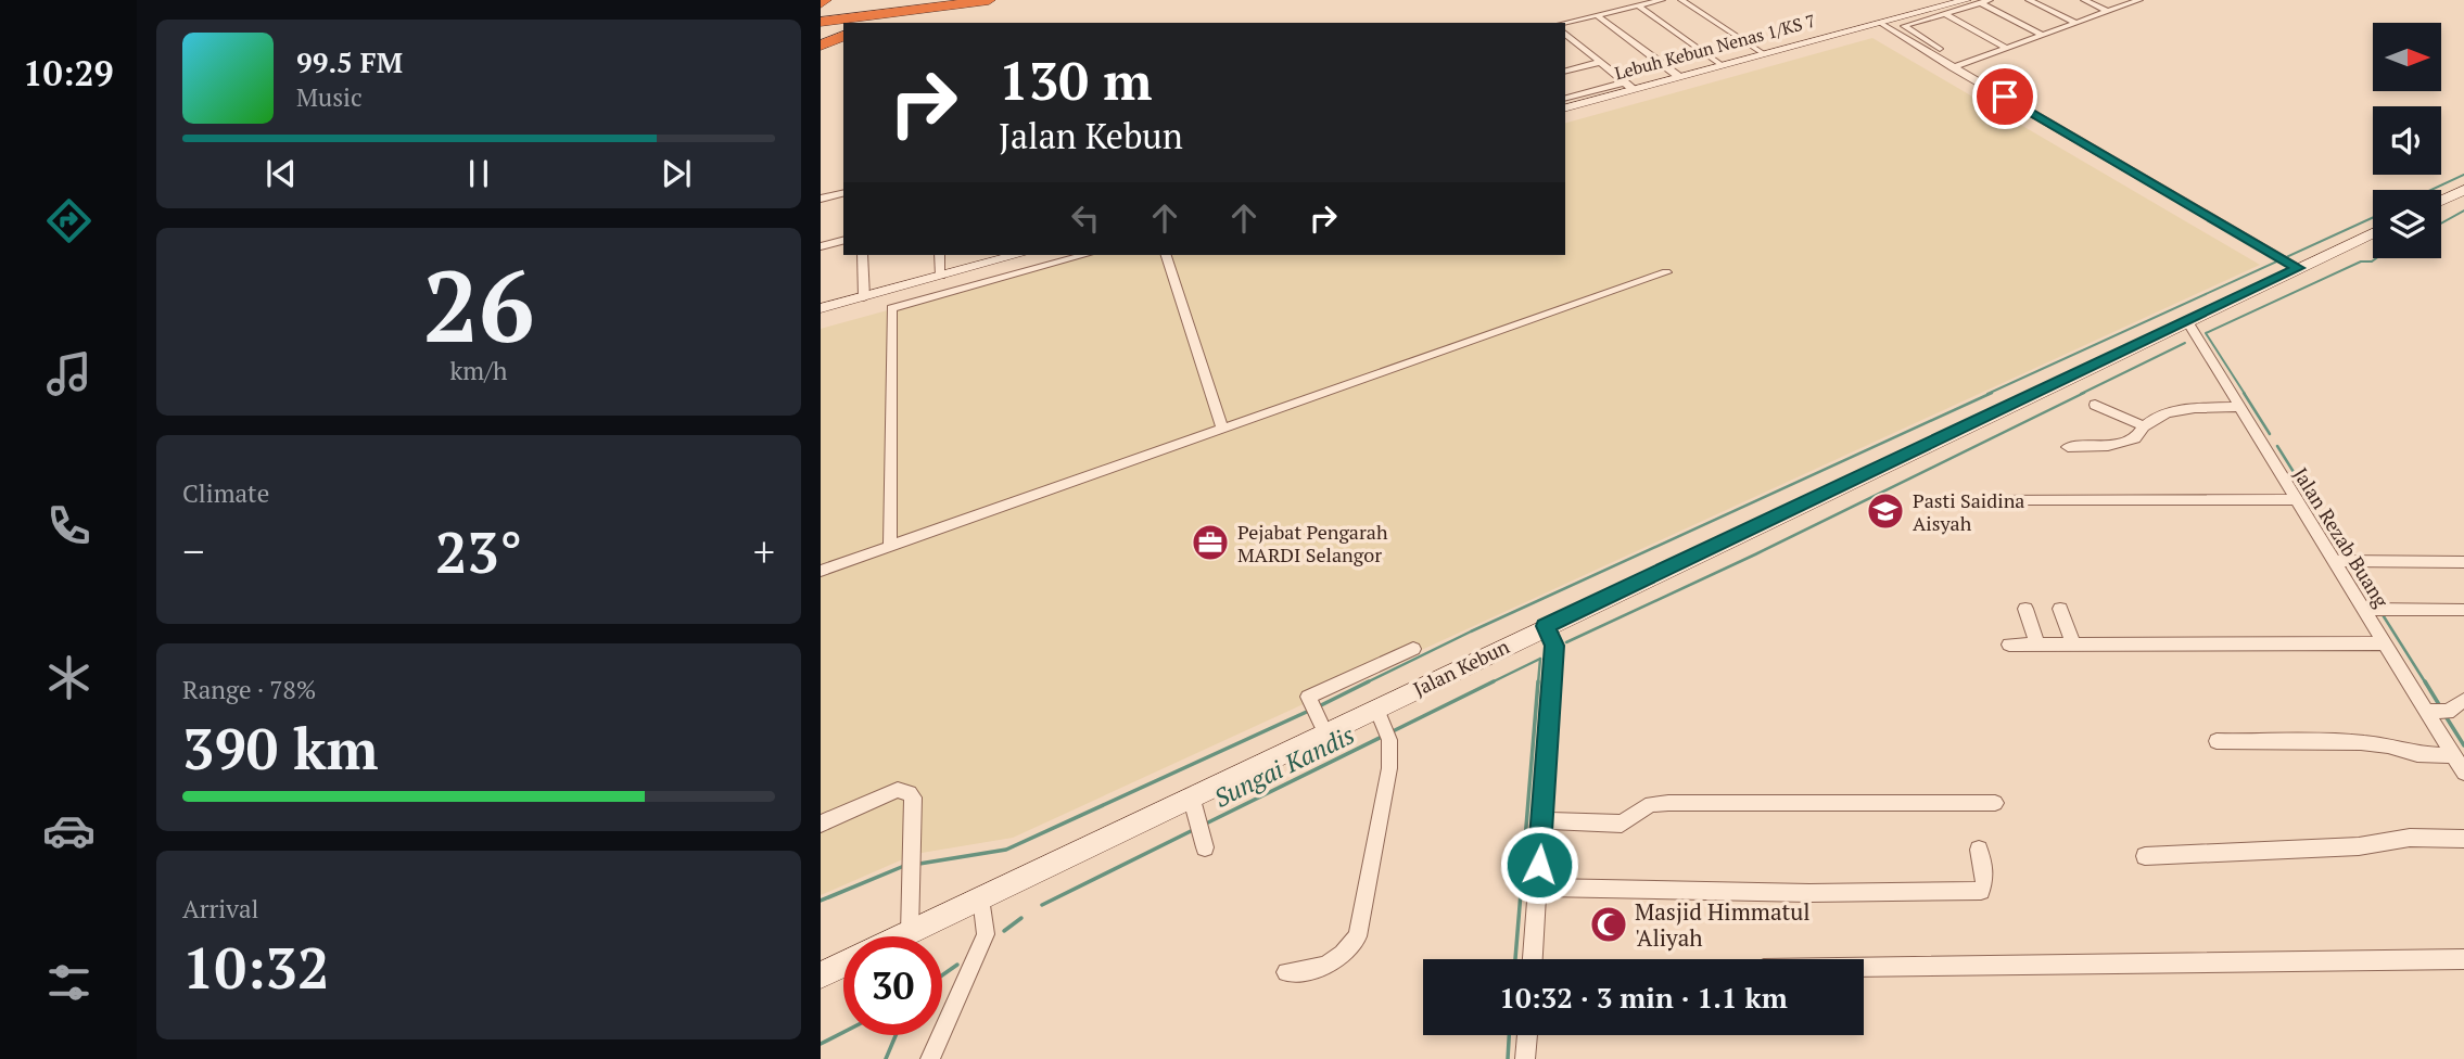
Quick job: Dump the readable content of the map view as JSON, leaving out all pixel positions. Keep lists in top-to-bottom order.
{
  "streets": {
    "main road": ["Lebuh Kebun Nenas 1/KS 7", "Jalan Kebun"],
    "street": ["Jalan Rezab Buang"]
  },
  "crossings": [
    ["Jalan Rezab Buang", "Jalan Kebun"]
  ],
  "water": ["Sungai Kandis"],
  "places": {
    "school or university": ["Pasti Saidina Aisyah"],
    "office": ["Pejabat Pengarah MARDI Selangor"],
    "mosque": ["Masjid Himmatul 'Aliyah"]
  },
  "north": "right",
  "page": {
    "tabs": "10:29",
    "turn": ["130 m", "Jalan Kebun"],
    "song": ["99.5 FM", "Music"],
    "tile": [
      ["26", "km/h"],
      "Climate",
      ["Range · 78%", "390 km"],
      ["Arrival", "10:32"]
    ],
    "heat": ["−", "23°", "+"],
    "limit": "30",
    "trip": "10:32 · 3 min · 1.1 km"
  }
}
